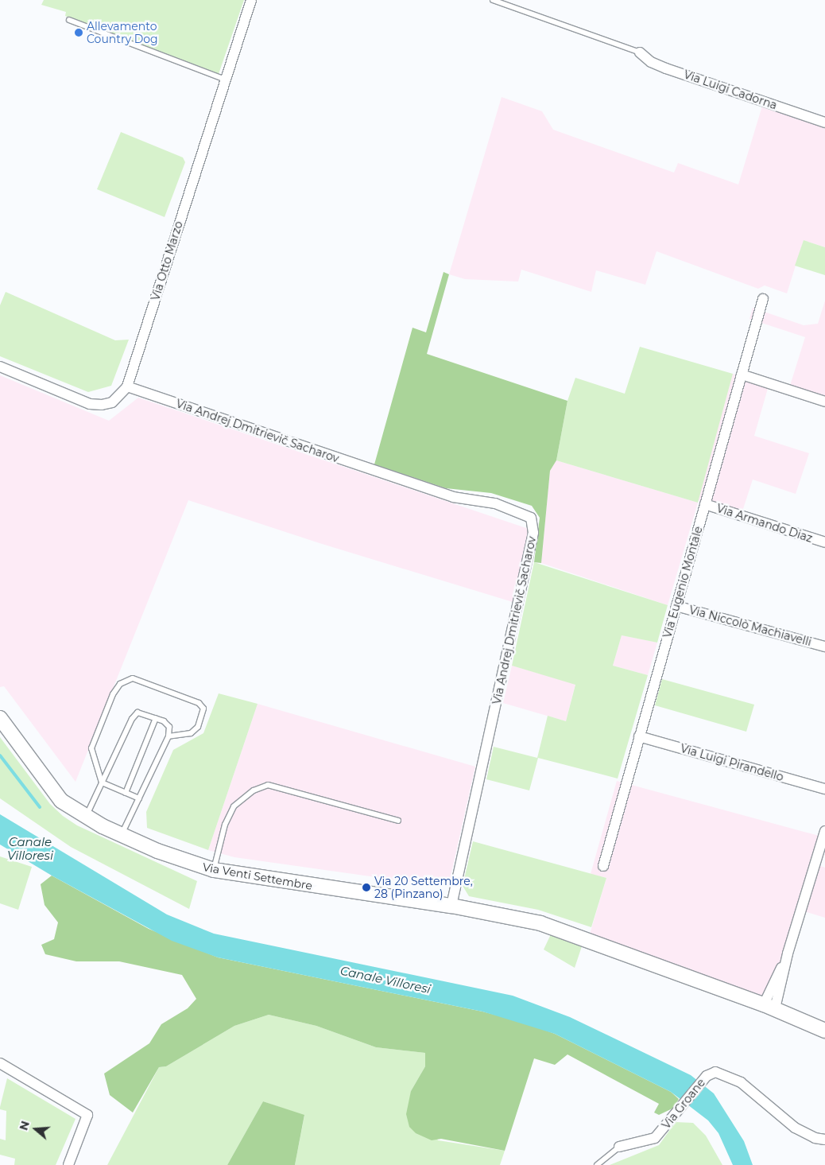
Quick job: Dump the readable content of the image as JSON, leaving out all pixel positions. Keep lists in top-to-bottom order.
{
  "streets": {
    "street": [
      "Via Luigi Cadorna",
      "Via Otto Marzo",
      "Via Andrej Dmitrievič Sacharov",
      "Via Armando Diaz",
      "Via Eugenio Montale",
      "Via Niccolò Machiavelli",
      "Via Luigi Pirandello",
      "Via Venti Settembre",
      "Via Groane"
    ]
  },
  "crossings": [
    ["Via Otto Marzo", "Via Andrej Dmitrievič Sacharov"],
    ["Via Andrej Dmitrievič Sacharov", "Via Venti Settembre"],
    ["Via Armando Diaz", "Via Eugenio Montale"],
    ["Via Eugenio Montale", "Via Niccolò Machiavelli"],
    ["Via Eugenio Montale", "Via Luigi Pirandello"]
  ],
  "water": ["Canale Villoresi"],
  "places": ["Allevamento Country Dog", "Via 20 Settembre, 28 (Pinzano)"],
  "north": "left"
}
